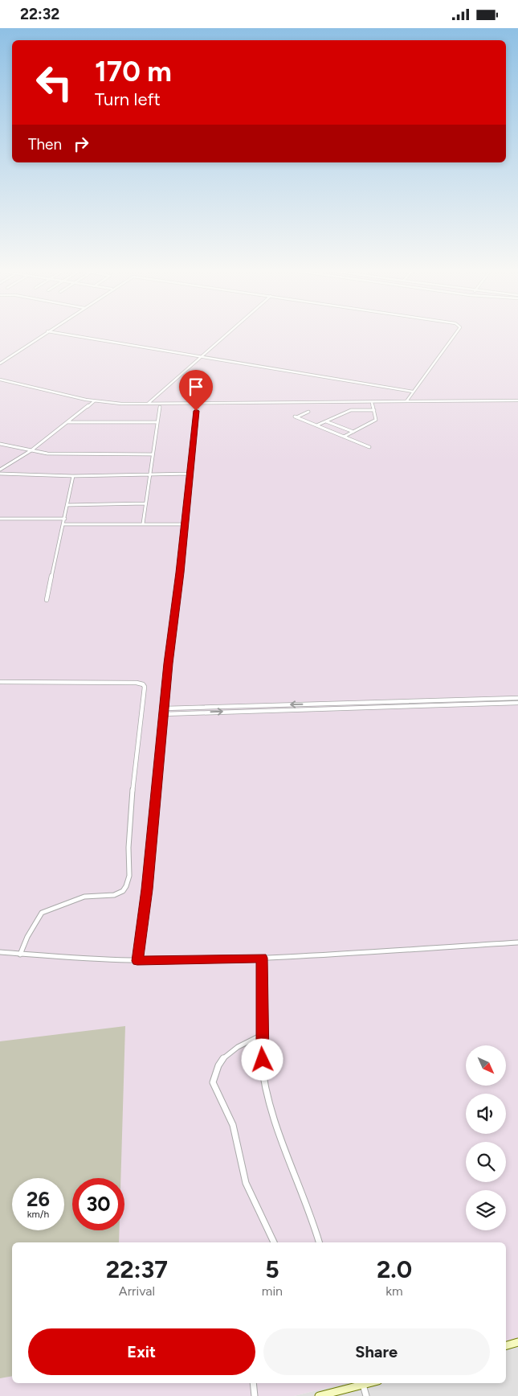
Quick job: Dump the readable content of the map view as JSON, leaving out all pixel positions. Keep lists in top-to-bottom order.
{
  "north": "bottom right",
  "page": {
    "status": "22:32",
    "turn": ["170 m", "Turn left"],
    "then": "Then",
    "speed": "26 km/h",
    "limit": "30",
    "eta": [
      "22:37",
      "Arrival",
      "5",
      "min",
      "2.0",
      "km"
    ],
    "buttons": ["Exit", "Share"]
  }
}
